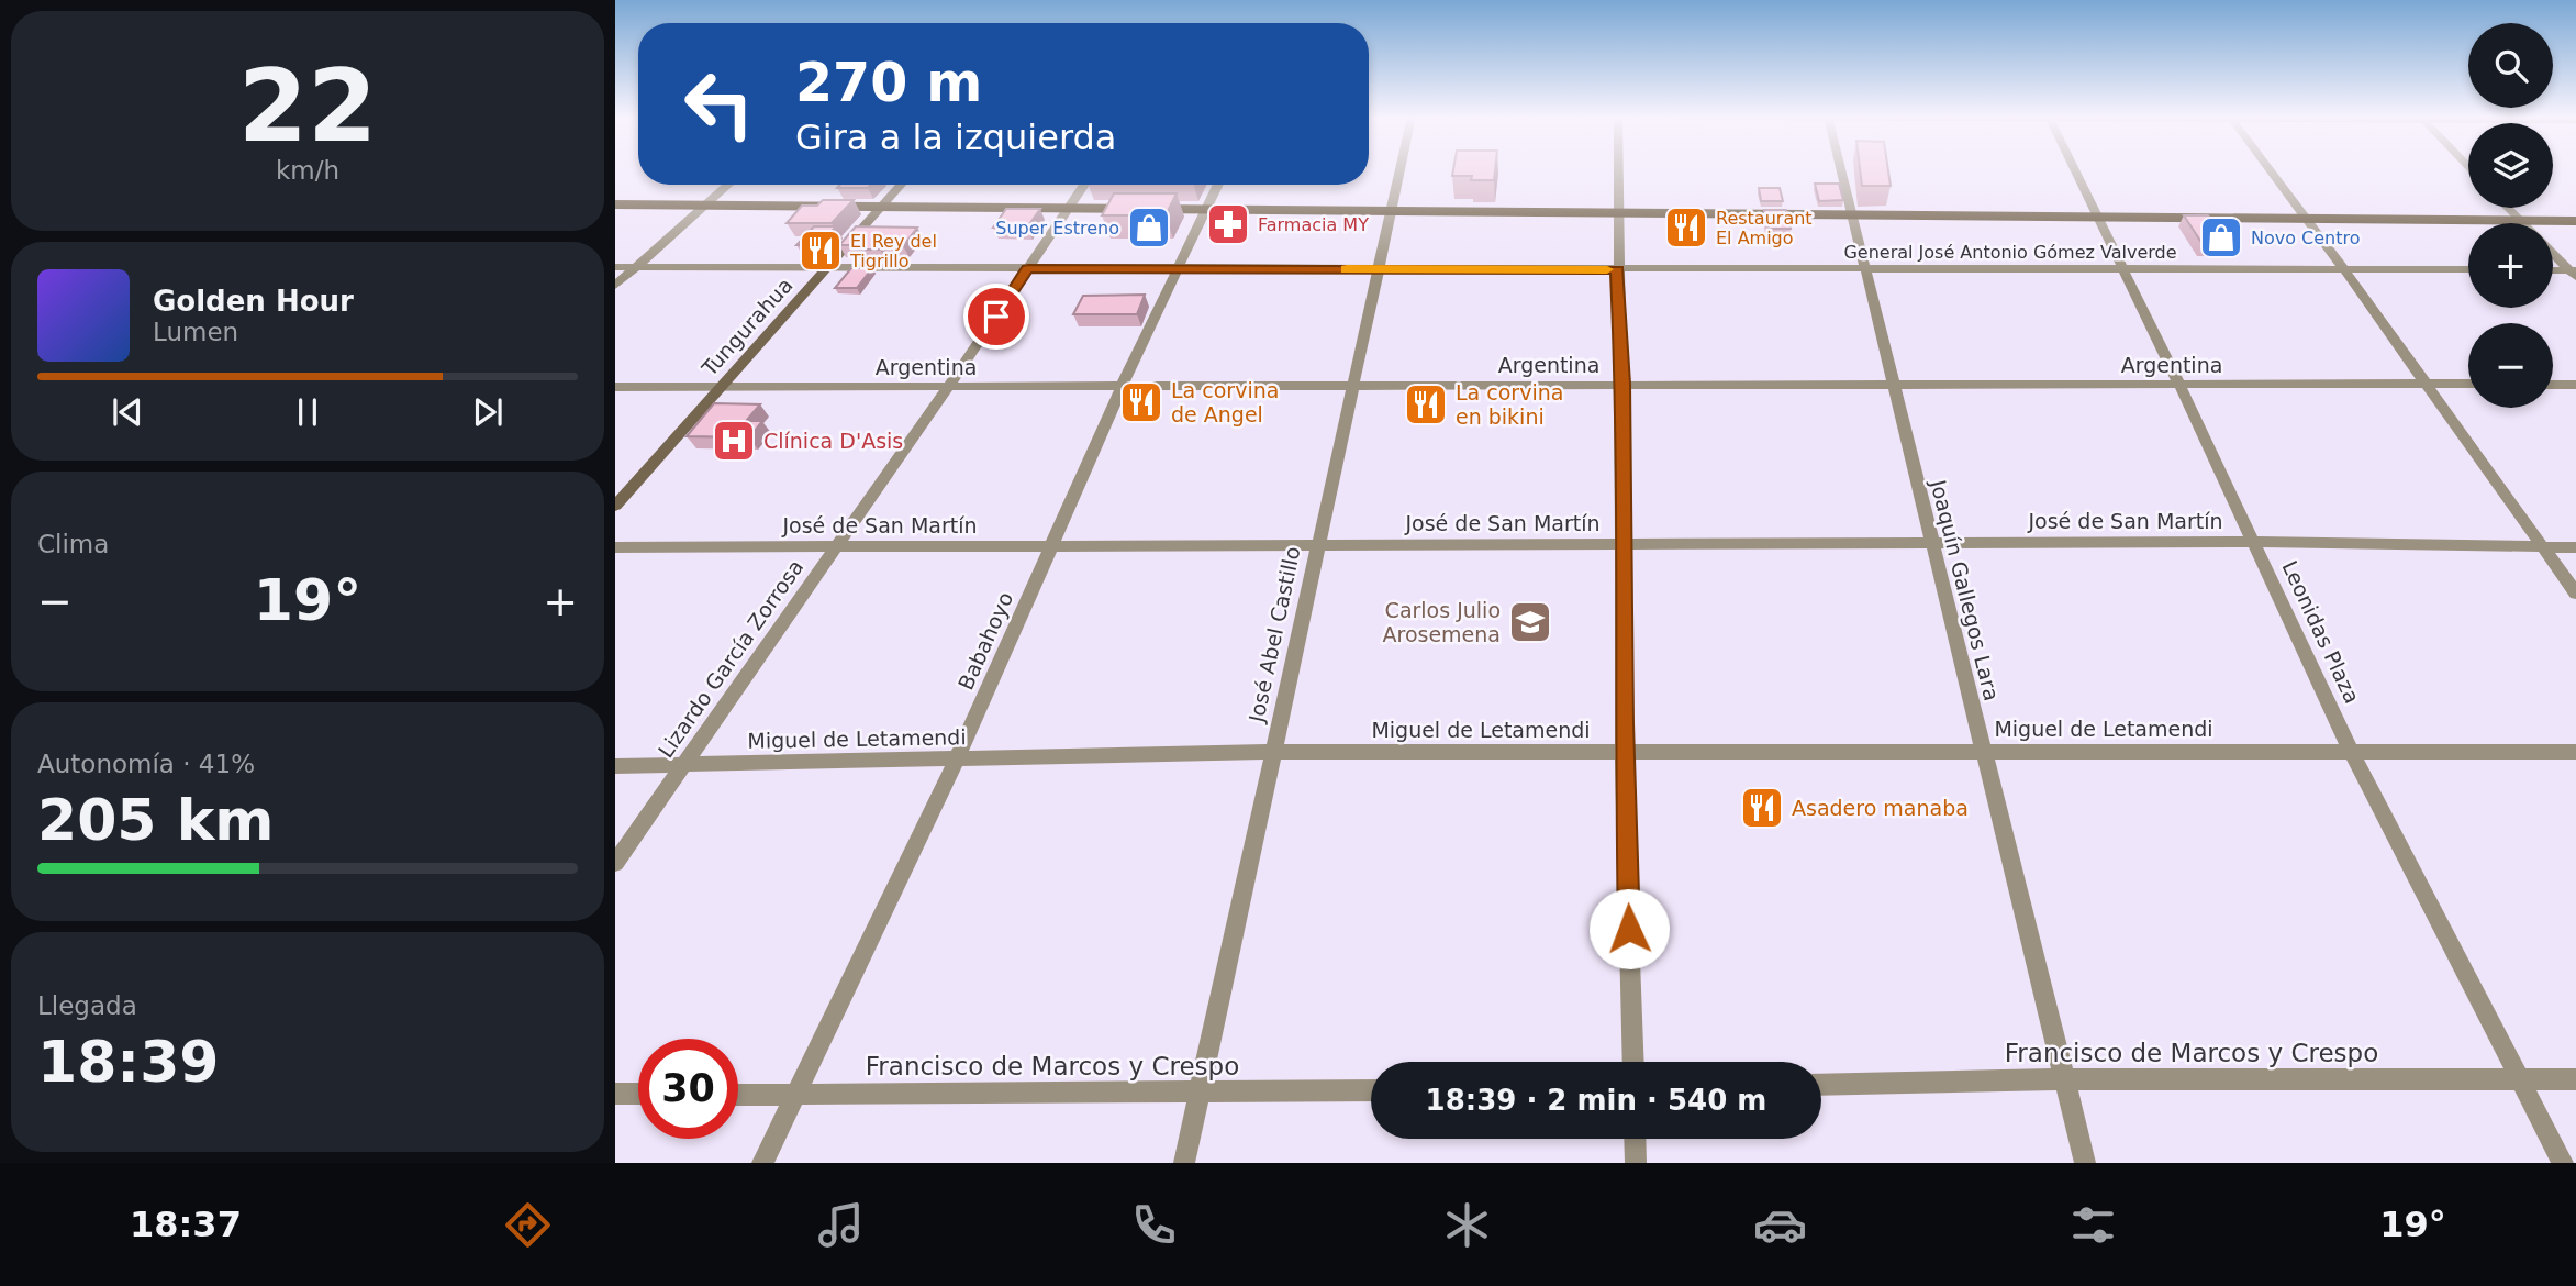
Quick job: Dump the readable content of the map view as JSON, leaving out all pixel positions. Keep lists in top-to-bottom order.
{
  "streets": {
    "main road": ["Tungurahua"],
    "street": [
      "General José Antonio Gómez Valverde",
      "Argentina",
      "José de San Martín",
      "Joaquín Gallegos Lara",
      "Leonidas Plaza",
      "José Abel Castillo",
      "Babahoyo",
      "Lizardo García Zorrosa",
      "Miguel de Letamendi",
      "Francisco de Marcos y Crespo"
    ]
  },
  "crossings": [
    ["General José Antonio Gómez Valverde", "Tungurahua"],
    ["General José Antonio Gómez Valverde", "Joaquín Gallegos Lara"],
    ["General José Antonio Gómez Valverde", "Leonidas Plaza"],
    ["General José Antonio Gómez Valverde", "José Abel Castillo"],
    ["General José Antonio Gómez Valverde", "Babahoyo"],
    ["General José Antonio Gómez Valverde", "Lizardo García Zorrosa"],
    ["Tungurahua", "Argentina"],
    ["Argentina", "Joaquín Gallegos Lara"],
    ["Argentina", "Leonidas Plaza"],
    ["Argentina", "José Abel Castillo"],
    ["Argentina", "Babahoyo"],
    ["Argentina", "Lizardo García Zorrosa"],
    ["José de San Martín", "Joaquín Gallegos Lara"],
    ["José de San Martín", "Leonidas Plaza"],
    ["José de San Martín", "José Abel Castillo"],
    ["José de San Martín", "Babahoyo"],
    ["José de San Martín", "Lizardo García Zorrosa"],
    ["Joaquín Gallegos Lara", "Miguel de Letamendi"],
    ["Joaquín Gallegos Lara", "Francisco de Marcos y Crespo"],
    ["Leonidas Plaza", "Miguel de Letamendi"],
    ["Leonidas Plaza", "Francisco de Marcos y Crespo"],
    ["José Abel Castillo", "Miguel de Letamendi"],
    ["José Abel Castillo", "Francisco de Marcos y Crespo"],
    ["Babahoyo", "Miguel de Letamendi"],
    ["Babahoyo", "Francisco de Marcos y Crespo"],
    ["Lizardo García Zorrosa", "Miguel de Letamendi"]
  ],
  "places": {
    "pharmacy": ["Farmacia MY"],
    "shop": ["Super Estreno", "Novo Centro"],
    "restaurant": [
      "Restaurant El Amigo",
      "El Rey del Tigrillo",
      "La corvina de Angel",
      "La corvina en bikini",
      "Asadero manaba"
    ],
    "hospital": ["Clínica D'Asis"],
    "school or university": ["Carlos Julio Arosemena"]
  },
  "page": {
    "tile": [
      ["22", "km/h"],
      "Clima",
      ["Autonomía · 41%", "205 km"],
      ["Llegada", "18:39"]
    ],
    "map_buttons": ["+", "−"],
    "turn": ["270 m", "Gira a la izquierda"],
    "song": ["Golden Hour", "Lumen"],
    "heat": ["−", "19°", "+"],
    "limit": "30",
    "trip": "18:39 · 2 min · 540 m",
    "tabs": ["18:37", "19°"]
  }
}
